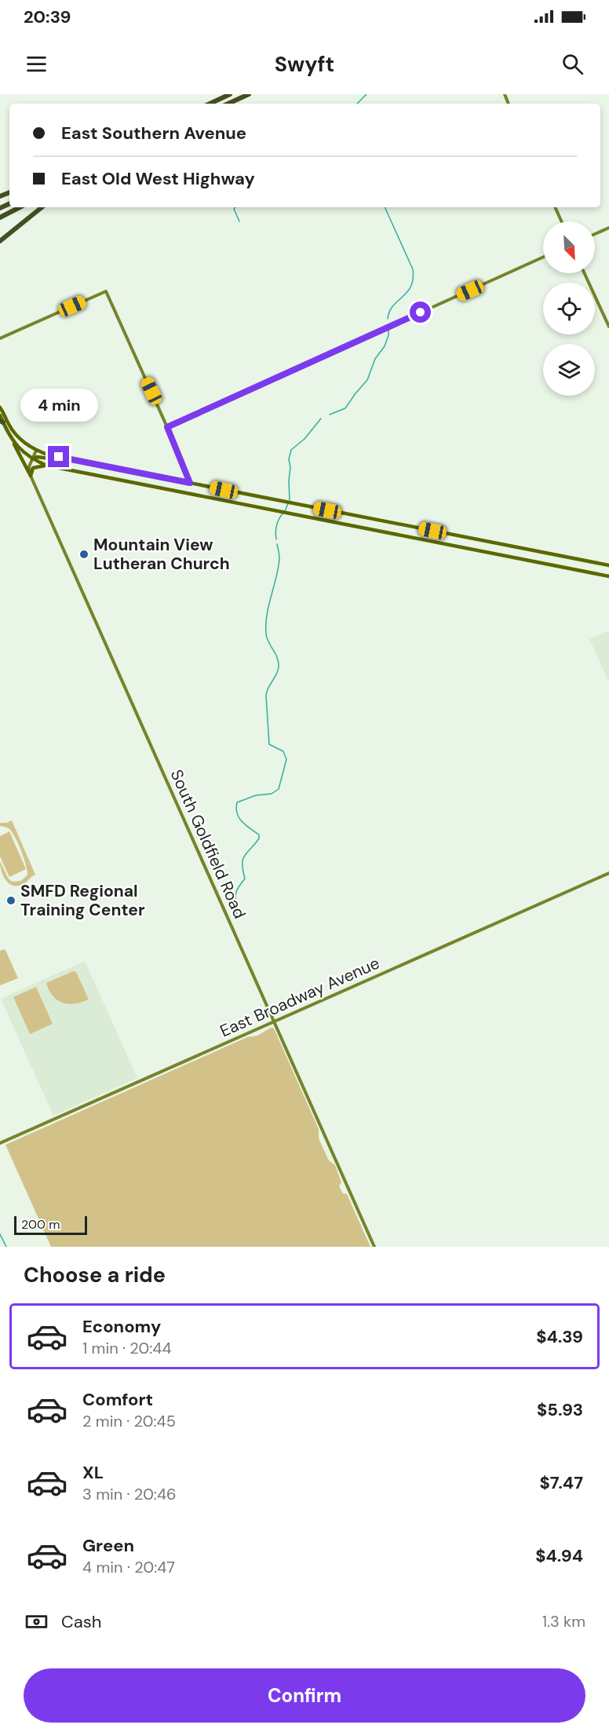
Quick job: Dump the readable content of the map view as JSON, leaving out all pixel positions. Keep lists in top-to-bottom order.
{
  "streets": {
    "main road": ["South Goldfield Road", "East Broadway Avenue"]
  },
  "crossings": [
    ["South Goldfield Road", "East Broadway Avenue"]
  ],
  "places": ["Mountain View Lutheran Church", "SMFD Regional Training Center"],
  "scale_bar": "200 m",
  "north": "bottom right",
  "page": {
    "status": "20:39",
    "header": "Swyft",
    "banner": ["East Southern Avenue", "East Old West Highway"],
    "bubble": "4 min",
    "scale": "200 m",
    "heading": "Choose a ride",
    "list": [
      {
        "name": "Economy",
        "note": "1 min · 20:44",
        "value": "$4.39"
      },
      {
        "name": "Comfort",
        "note": "2 min · 20:45",
        "value": "$5.93"
      },
      {
        "name": "XL",
        "note": "3 min · 20:46",
        "value": "$7.47"
      },
      {
        "name": "Green",
        "note": "4 min · 20:47",
        "value": "$4.94"
      }
    ],
    "pay": ["Cash", "1.3 km"],
    "buttons": "Confirm"
  }
}
